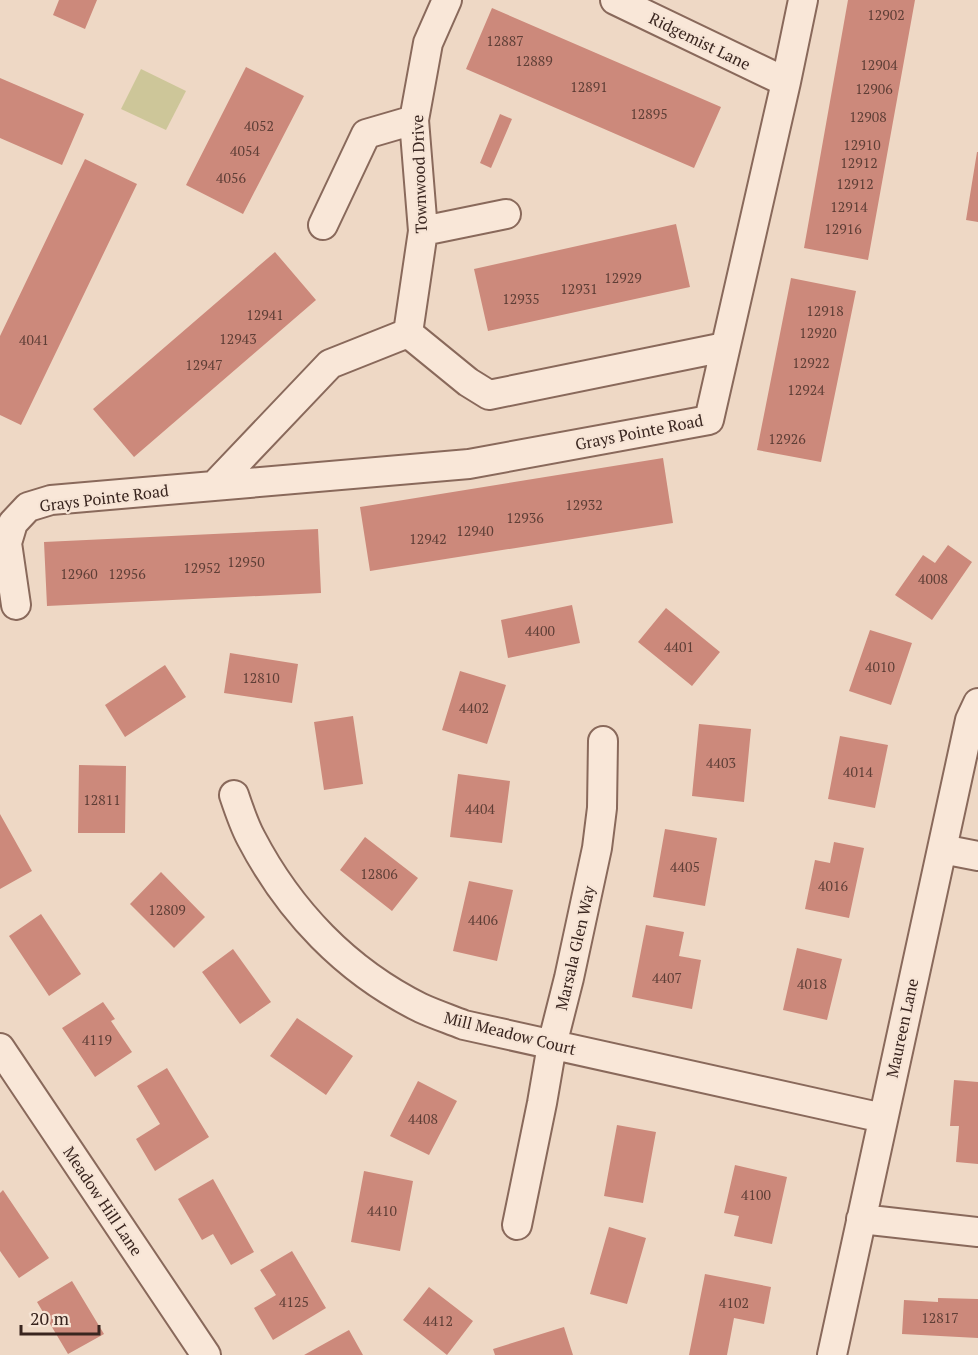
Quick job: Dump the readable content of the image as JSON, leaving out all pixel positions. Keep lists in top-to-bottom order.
{
  "streets": {
    "street": [
      "Ridgemist Lane",
      "Townwood Drive",
      "Grays Pointe Road",
      "Marsala Glen Way",
      "Maureen Lane",
      "Mill Meadow Court",
      "Meadow Hill Lane"
    ]
  },
  "crossings": [
    ["Ridgemist Lane", "Grays Pointe Road"],
    ["Marsala Glen Way", "Mill Meadow Court"],
    ["Maureen Lane", "Mill Meadow Court"]
  ],
  "house_numbers": [
    "12902",
    "12887",
    "12889",
    "12904",
    "12891",
    "12906",
    "12895",
    "12908",
    "4052",
    "12910",
    "4054",
    "12912",
    "4056",
    "12912",
    "12914",
    "12916",
    "12929",
    "12931",
    "12935",
    "12918",
    "12941",
    "12920",
    "12943",
    "4041",
    "12922",
    "12947",
    "12924",
    "12926",
    "12932",
    "12936",
    "12940",
    "12942",
    "12950",
    "12952",
    "12960",
    "12956",
    "4008",
    "4400",
    "4401",
    "4010",
    "12810",
    "4402",
    "4403",
    "4014",
    "12811",
    "4404",
    "4405",
    "12806",
    "4016",
    "12809",
    "4406",
    "4407",
    "4018",
    "4119",
    "4408",
    "4100",
    "4410",
    "4125",
    "4102",
    "12817",
    "4412"
  ],
  "scale_bar": "20 m"
}
